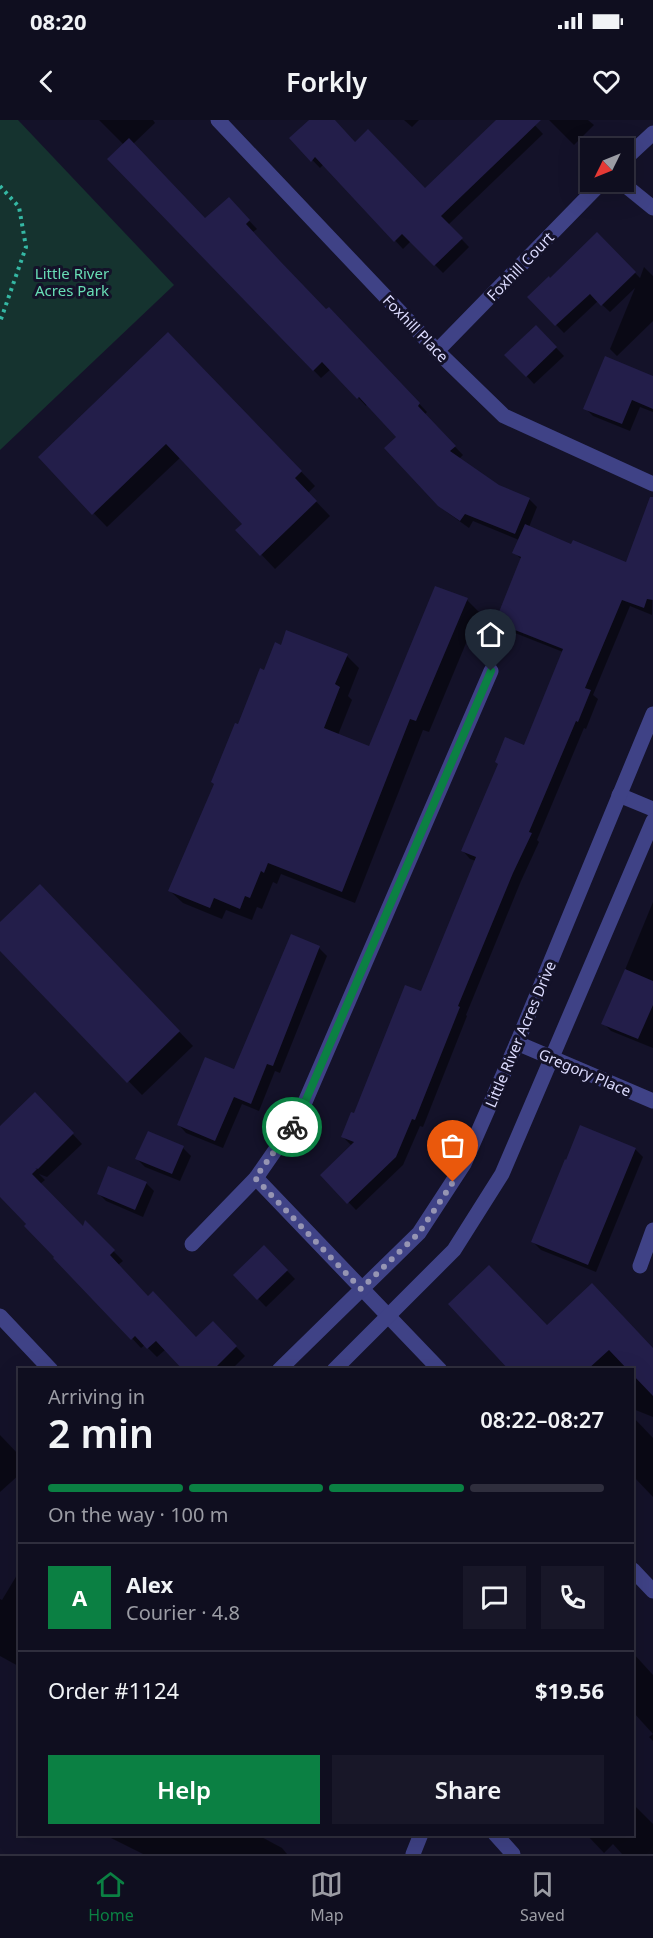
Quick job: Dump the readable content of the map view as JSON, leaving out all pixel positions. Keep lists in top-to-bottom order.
{
  "streets": {
    "street": [
      "Foxhill Court",
      "Foxhill Place",
      "Little River Acres Drive",
      "Gregory Place"
    ]
  },
  "crossings": [
    ["Foxhill Court", "Foxhill Place"],
    ["Little River Acres Drive", "Gregory Place"]
  ],
  "parks": ["Little River Acres Park"],
  "north": "bottom left",
  "page": {
    "status": "08:20",
    "header": "Forkly",
    "heading": ["2 min", "Arriving in", "08:22–08:27"],
    "panel": [
      "Alex",
      "Courier · 4.8",
      "Order #1124",
      "$19.56"
    ],
    "bar": "On the way · 100 m",
    "round": "A",
    "buttons": ["Help", "Share"],
    "tabs": ["Home", "Map", "Saved"]
  }
}
